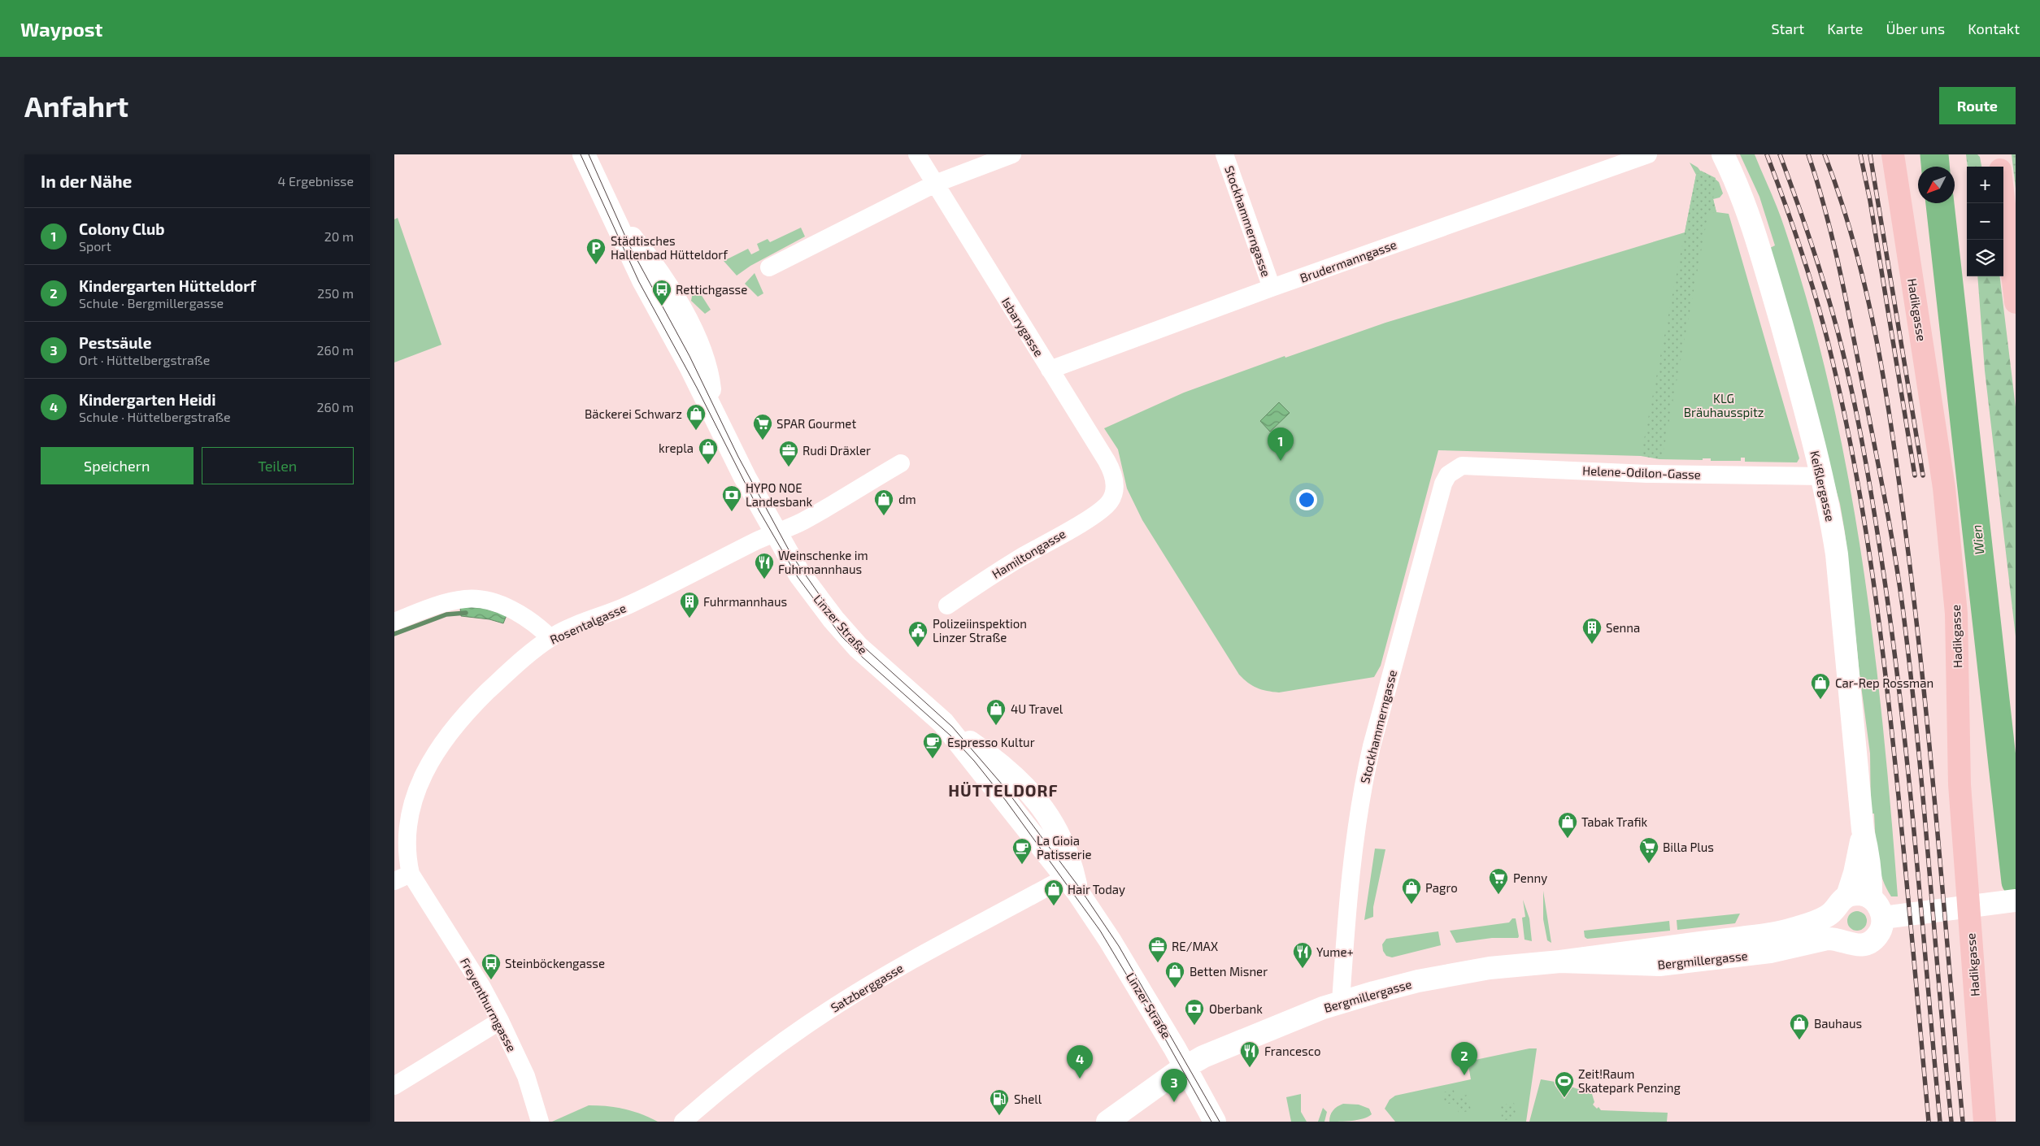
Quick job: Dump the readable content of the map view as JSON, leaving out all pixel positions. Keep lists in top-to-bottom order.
{
  "streets": {
    "main road": [
      "Hadikgasse",
      "Keißlergasse",
      "Linzer Straße",
      "Bergmillergasse"
    ],
    "street": [
      "Stockhammerngasse",
      "Brudermanngasse",
      "Isbarygasse",
      "Helene-Odilon-Gasse",
      "Hamiltongasse",
      "Rosentalgasse",
      "Satzberggasse",
      "Freyenthurmgasse"
    ]
  },
  "crossings": [
    ["Stockhammerngasse", "Brudermanngasse"],
    ["Stockhammerngasse", "Helene-Odilon-Gasse"],
    ["Stockhammerngasse", "Bergmillergasse"],
    ["Brudermanngasse", "Isbarygasse"],
    ["Isbarygasse", "Hamiltongasse"],
    ["Helene-Odilon-Gasse", "Keißlergasse"],
    ["Keißlergasse", "Bergmillergasse"],
    ["Rosentalgasse", "Linzer Straße"],
    ["Rosentalgasse", "Freyenthurmgasse"],
    ["Linzer Straße", "Bergmillergasse"],
    ["Linzer Straße", "Satzberggasse"]
  ],
  "districts": ["HÜTTELDORF"],
  "water": ["Wien"],
  "parks": ["KLG Bräuhausspitz"],
  "places": {
    "parking": ["Städtisches Hallenbad Hütteldorf"],
    "bus stop": ["Rettichgasse", "Steinböckengasse"],
    "shop": [
      "Bäckerei Schwarz",
      "krepla",
      "dm",
      "Car-Rep Rossman",
      "4U Travel",
      "Tabak Trafik",
      "Pagro",
      "Hair Today",
      "Betten Misner",
      "Bauhaus"
    ],
    "supermarket": ["SPAR Gourmet", "Billa Plus", "Penny"],
    "office": ["Rudi Dräxler", "RE/MAX"],
    "bank": ["HYPO NOE Landesbank", "Oberbank"],
    "restaurant": ["Weinschenke im Fuhrmannhaus", "Yume+", "Francesco"],
    "building": ["Fuhrmannhaus", "Senna"],
    "public building": ["Polizeiinspektion Linzer Straße"],
    "cafe": ["Espresso Kultur", "La Gioia Patisserie"],
    "sports": ["Zeit!Raum Skatepark Penzing"],
    "fuel station": ["Shell"]
  },
  "north": "bottom left",
  "page": {
    "header": "Waypost",
    "nav": [
      "Start",
      "Karte",
      "Über uns",
      "Kontakt"
    ],
    "buttons": [
      "Route",
      ["Speichern", "Teilen"]
    ],
    "title": "Anfahrt",
    "heading": ["In der Nähe", "4 Ergebnisse"],
    "map_buttons": ["+", "−"],
    "list": [
      {
        "mark": "1",
        "name": "Colony Club",
        "note": "Sport",
        "value": "20 m"
      },
      {
        "mark": "2",
        "name": "Kindergarten Hütteldorf",
        "note": "Schule · Bergmillergasse",
        "value": "250 m"
      },
      {
        "mark": "3",
        "name": "Pestsäule",
        "note": "Ort · Hüttelbergstraße",
        "value": "260 m"
      },
      {
        "mark": "4",
        "name": "Kindergarten Heidi",
        "note": "Schule · Hüttelbergstraße",
        "value": "260 m"
      }
    ],
    "pins": [
      "1",
      "2",
      "4",
      "3"
    ]
  }
}
